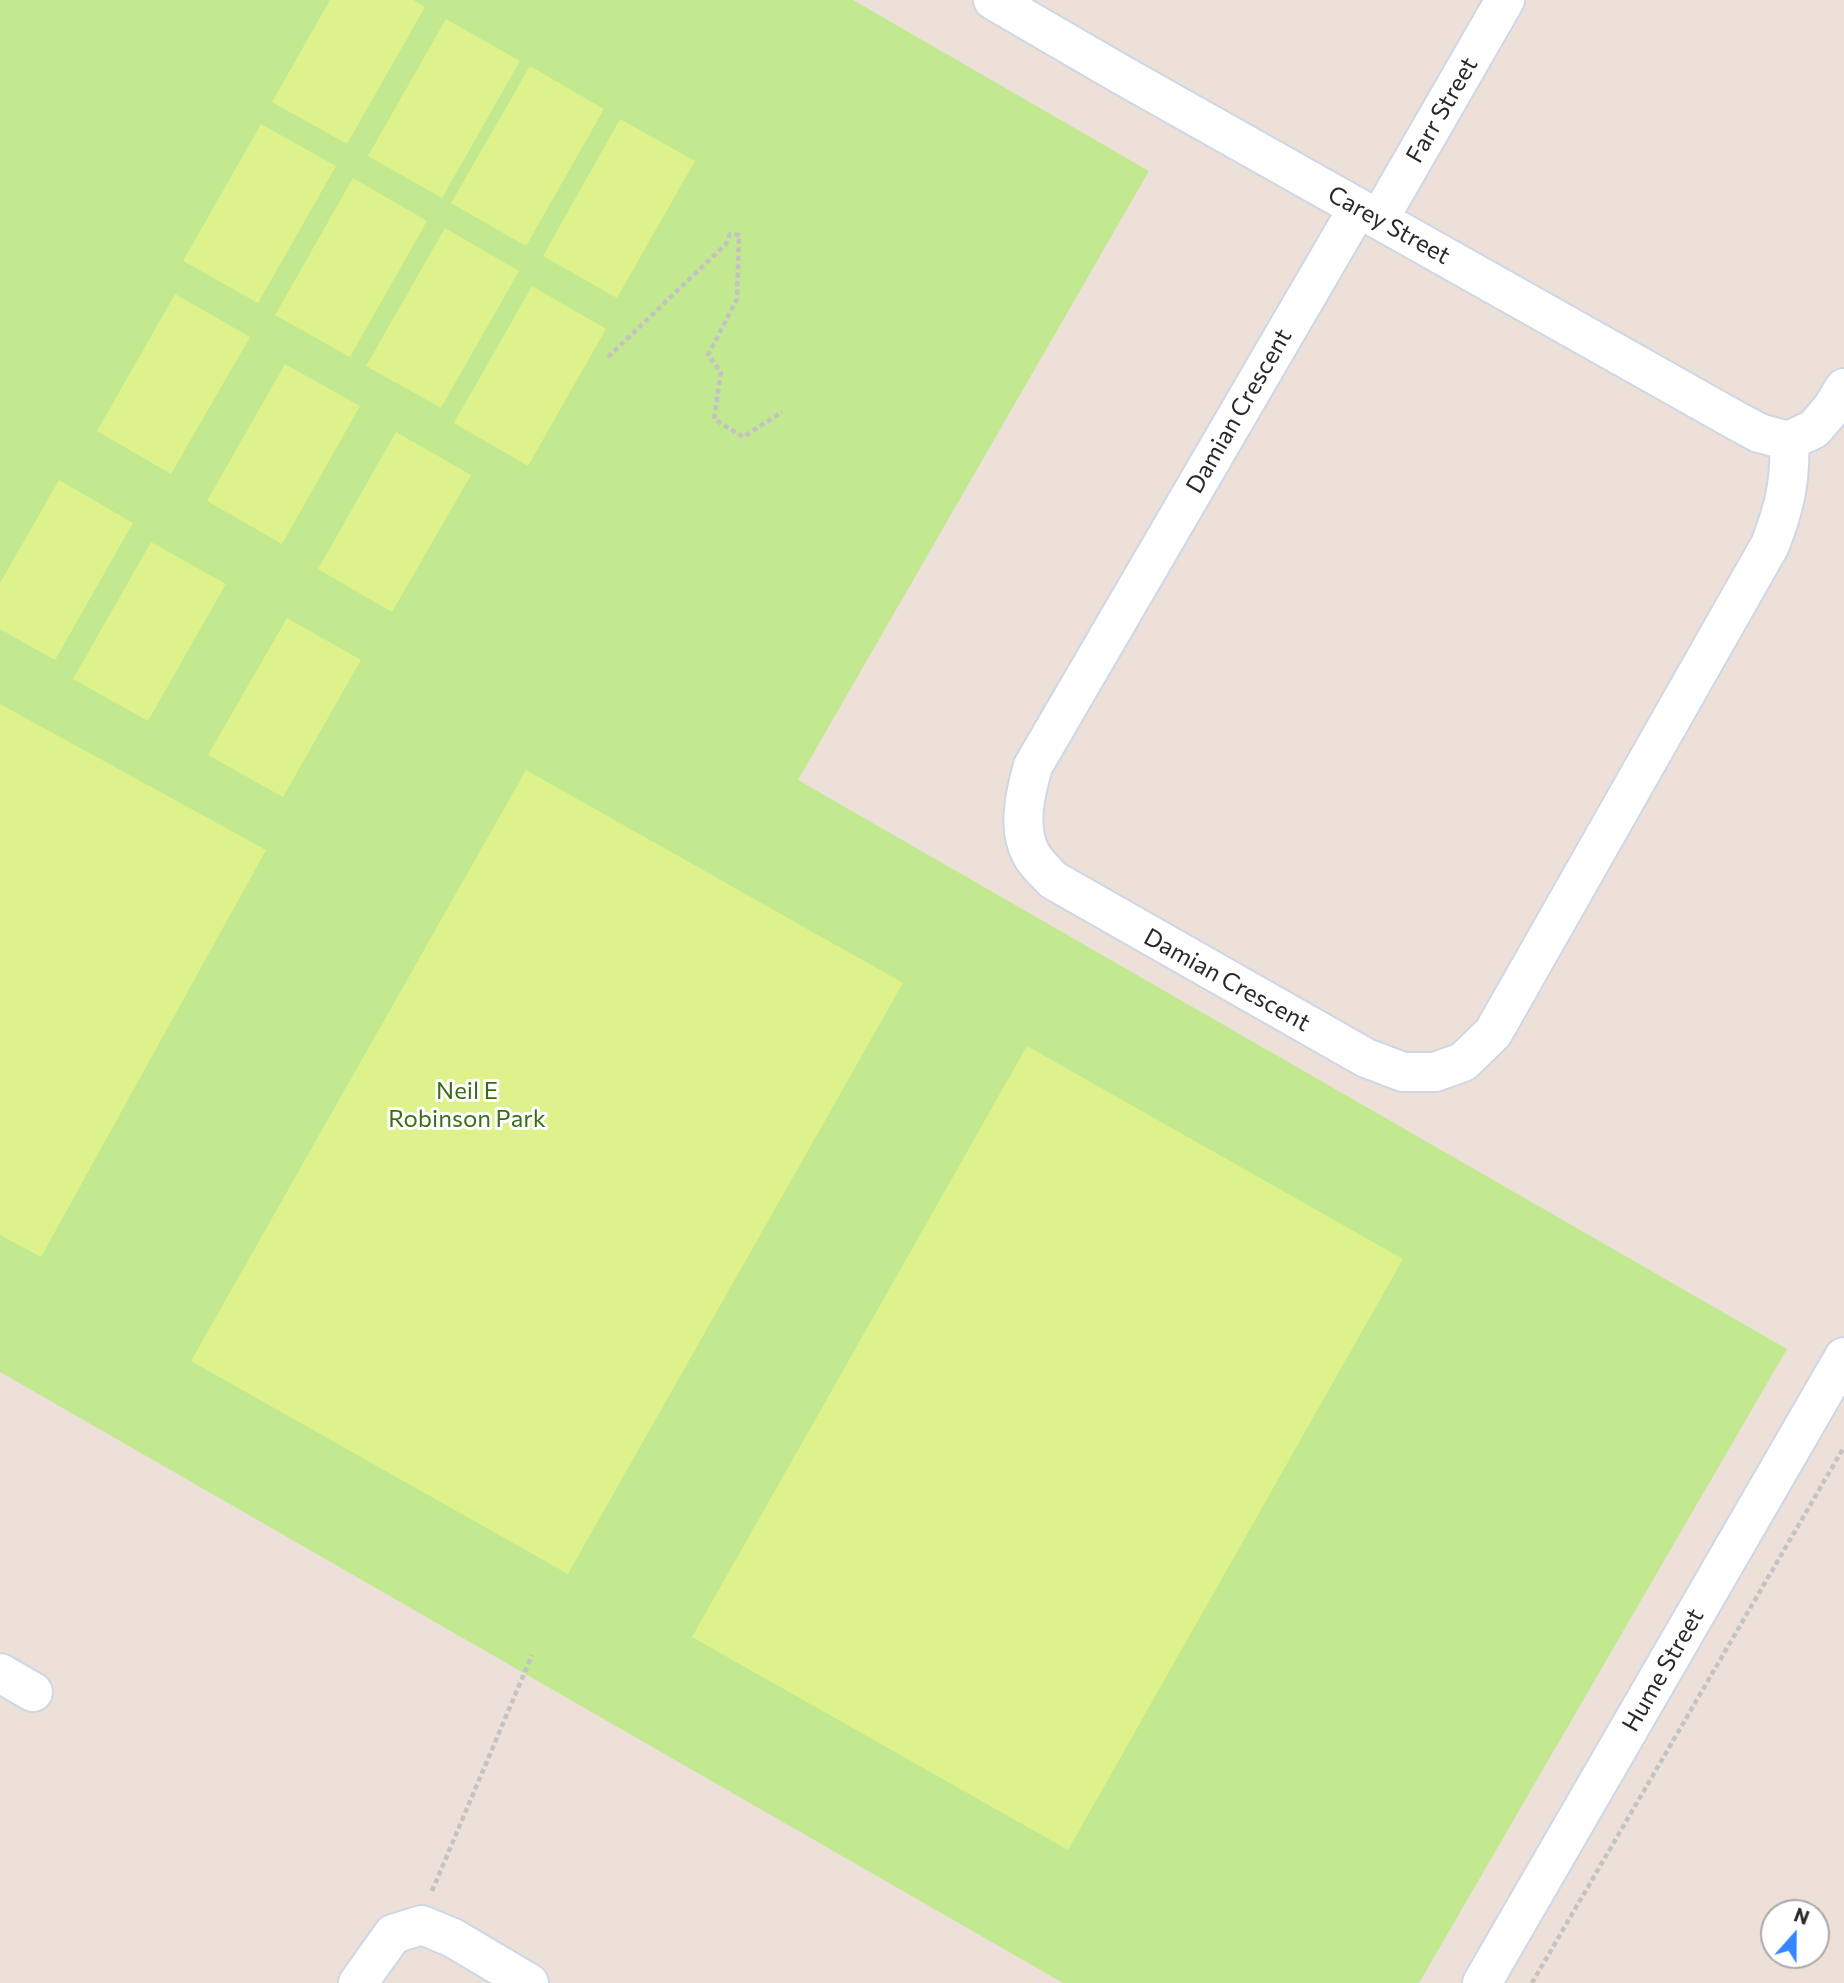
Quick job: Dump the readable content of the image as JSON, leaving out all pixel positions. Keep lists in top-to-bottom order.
{
  "streets": {
    "street": [
      "Farr Street",
      "Carey Street",
      "Damian Crescent",
      "Hume Street"
    ]
  },
  "crossings": [
    ["Farr Street", "Carey Street"],
    ["Farr Street", "Damian Crescent"],
    ["Carey Street", "Damian Crescent"]
  ],
  "parks": ["Neil E Robinson Park"],
  "north": "top"
}
